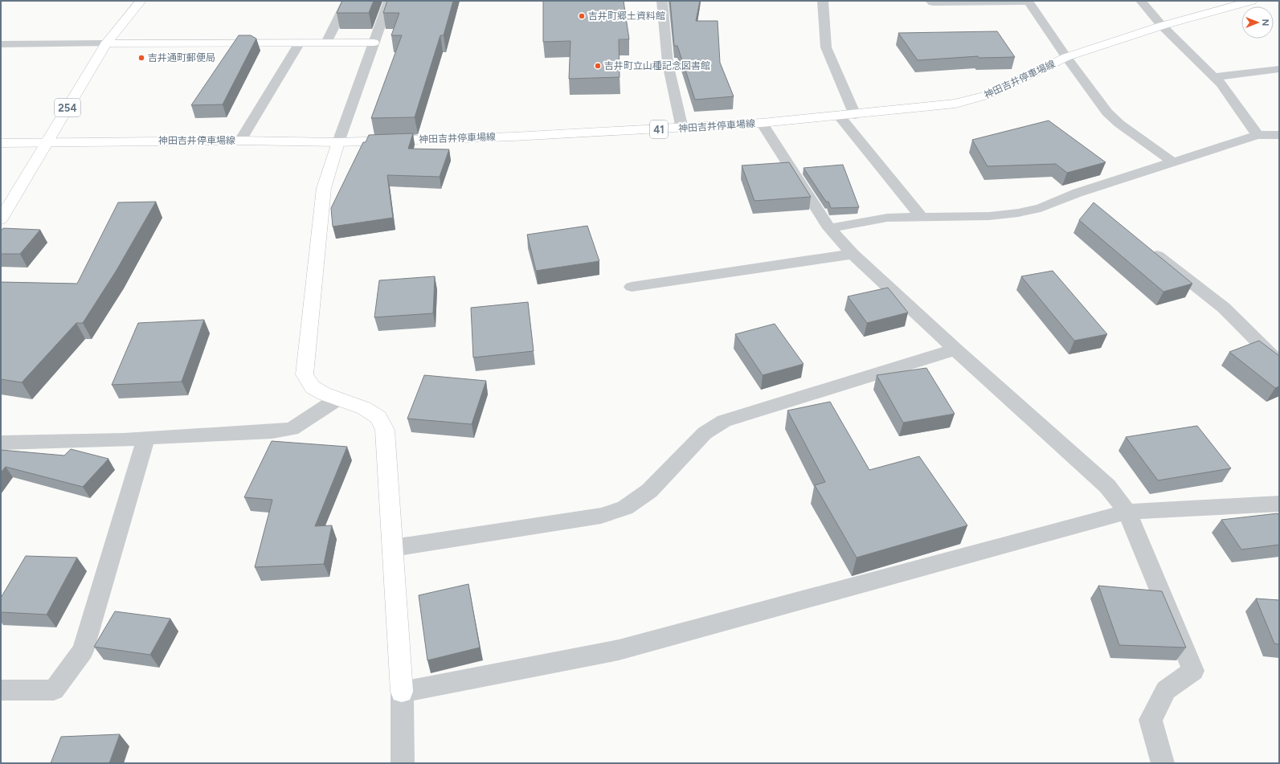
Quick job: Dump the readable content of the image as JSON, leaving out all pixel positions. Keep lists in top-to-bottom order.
{
  "streets": {
    "main road": ["神田吉井停車場線", "254", "41"]
  },
  "crossings": [
    ["神田吉井停車場線", "254"]
  ],
  "places": ["吉井町郷土資料館", "吉井通町郵便局", "吉井町立山種記念図書館"],
  "north": "right"
}
